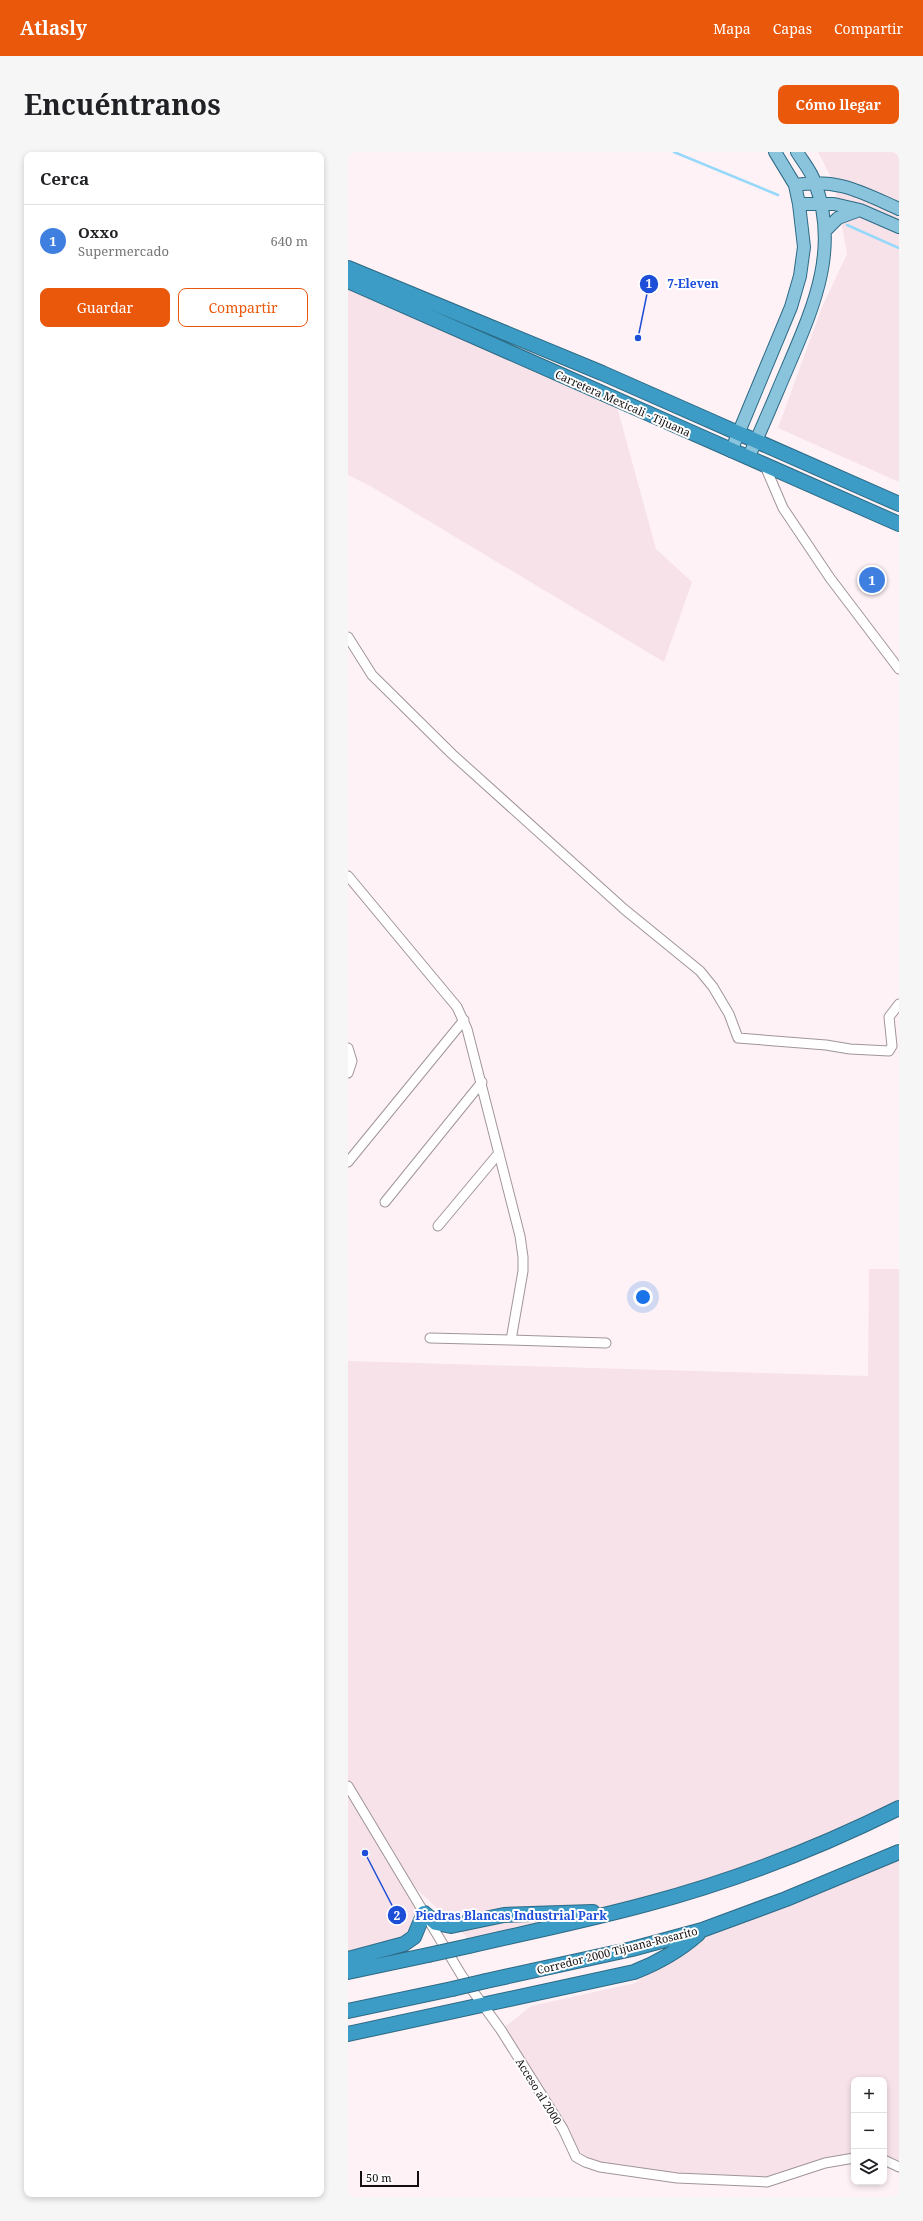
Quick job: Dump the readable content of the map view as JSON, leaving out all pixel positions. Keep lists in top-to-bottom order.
{
  "streets": {
    "highway": ["Carretera Mexicali - Tijuana", "Corredor 2000 Tijuana-Rosarito"],
    "street": ["Acceso al 2000"]
  },
  "places": ["7-Eleven", "Piedras Blancas Industrial Park"],
  "scale_bar": "50 m",
  "page": {
    "header": "Atlasly",
    "nav": ["Mapa", "Capas", "Compartir"],
    "title": "Encuéntranos",
    "buttons": [
      "Cómo llegar",
      ["Guardar", "Compartir"]
    ],
    "heading": "Cerca",
    "list": [
      {
        "mark": "1",
        "name": "Oxxo",
        "note": "Supermercado",
        "value": "640 m"
      }
    ],
    "pins": "1",
    "map_buttons": ["+", "−"],
    "scale": "50 m"
  }
}
